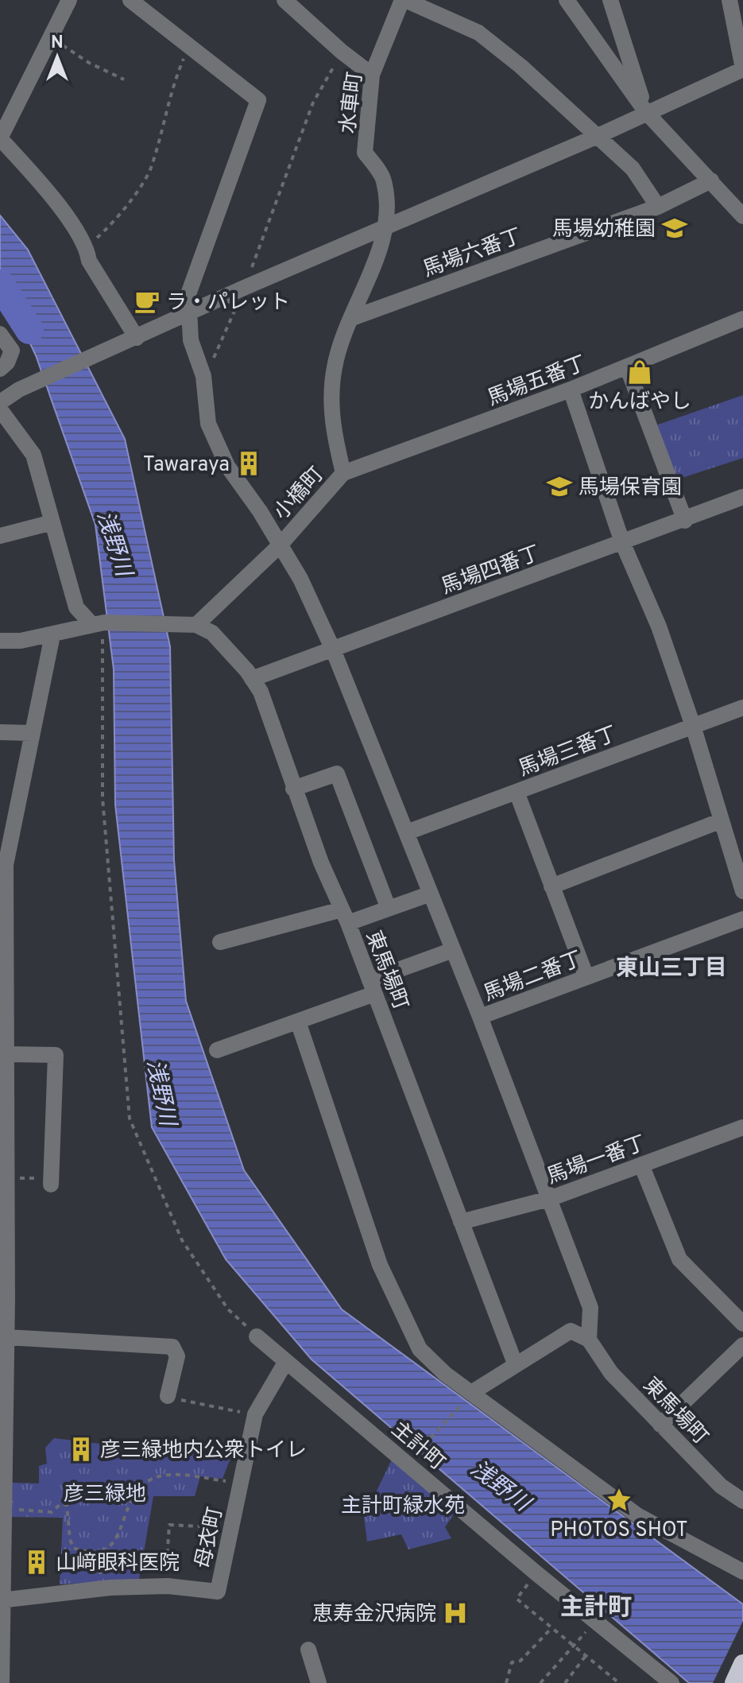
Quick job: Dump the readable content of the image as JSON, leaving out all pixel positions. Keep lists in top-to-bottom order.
{
  "streets": {
    "street": [
      "水車町",
      "馬場六番丁",
      "馬場五番丁",
      "小橋町",
      "馬場四番丁",
      "馬場三番丁",
      "東馬場町",
      "馬場二番丁",
      "馬場一番丁",
      "主計町",
      "母衣町"
    ]
  },
  "crossings": [
    ["水車町", "馬場六番丁"],
    ["水車町", "小橋町"],
    ["馬場六番丁", "小橋町"],
    ["馬場五番丁", "小橋町"],
    ["小橋町", "東馬場町"],
    ["馬場四番丁", "東馬場町"],
    ["東馬場町", "馬場一番丁"],
    ["主計町", "母衣町"]
  ],
  "districts": ["東山三丁目", "主計町"],
  "water": ["浅野川"],
  "parks": ["彦三緑地", "主計町緑水苑"],
  "places": {
    "school or university": ["馬場幼稚園", "馬場保育園"],
    "cafe": ["ラ・パレット"],
    "shop": ["かんばやし"],
    "building": ["Tawaraya", "彦三緑地内公衆トイレ", "山﨑眼科医院"],
    "place": ["PHOTOS SHOT"],
    "hospital": ["恵寿金沢病院"]
  },
  "north": "top"
}
